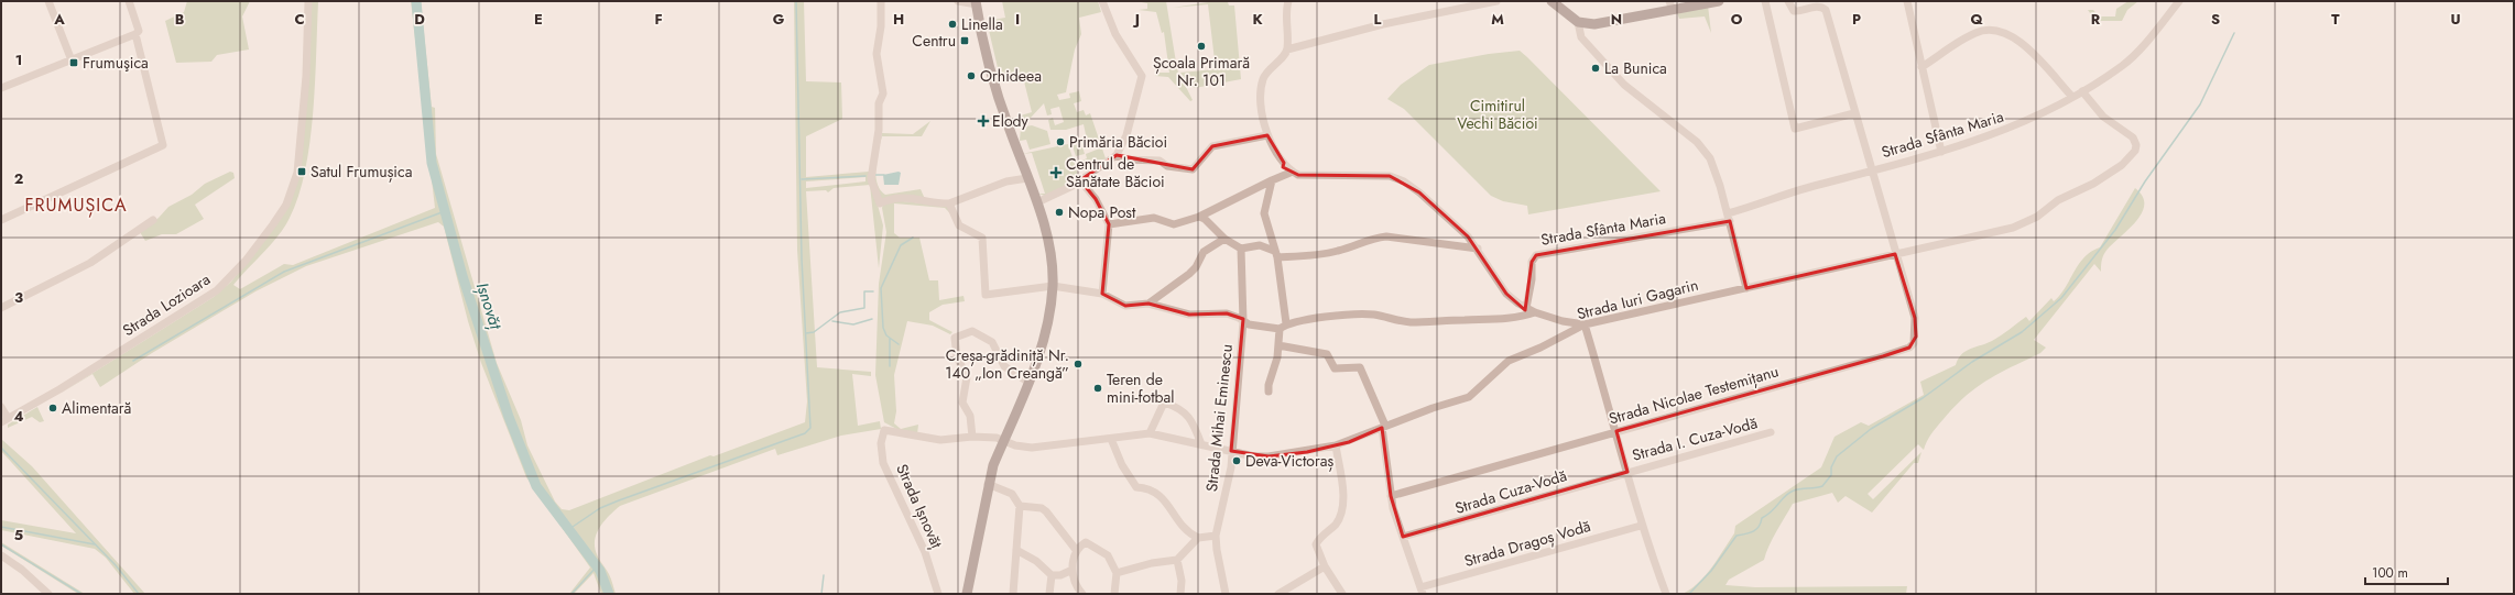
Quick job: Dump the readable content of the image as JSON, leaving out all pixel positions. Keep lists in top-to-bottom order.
{
  "streets": {
    "street": [
      "Strada Sfânta Maria",
      "Strada Iuri Gagarin",
      "Strada Lozioara",
      "Strada Nicolae Testemițanu",
      "Strada Mihai Eminescu",
      "Strada I. Cuza-Vodă",
      "Strada Cuza-Vodă",
      "Strada Ișnovăț",
      "Strada Dragoș Vodă"
    ]
  },
  "crossings": [
    ["Strada Sfânta Maria", "Strada Iuri Gagarin"],
    ["Strada Sfânta Maria", "Strada Nicolae Testemițanu"],
    ["Strada Iuri Gagarin", "Strada Nicolae Testemițanu"],
    ["Strada Iuri Gagarin", "Strada Mihai Eminescu"],
    ["Strada Iuri Gagarin", "Strada Ișnovăț"],
    ["Strada I. Cuza-Vodă", "Strada Cuza-Vodă"]
  ],
  "districts": ["FRUMUȘICA"],
  "water": ["Ișnovăț"],
  "parks": ["Cimitirul Vechi Băcioi"],
  "places": {
    "other": [
      "Linella",
      "Școala Primară Nr. 101",
      "La Bunica",
      "Orhideea",
      "Primăria Băcioi",
      "Nopa Post",
      "Creșa-grădiniță Nr. 140 „Ion Creangă”",
      "Teren de mini-fotbal",
      "Alimentară",
      "Deva-Victoraș"
    ],
    "transit": ["Centru", "Frumuşica", "Satul Frumușica"],
    "health": ["Elody", "Centrul de Sănătate Băcioi"]
  },
  "scale_bar": "100 m",
  "grid": {
    "columns": [
      "A",
      "B",
      "C",
      "D",
      "E",
      "F",
      "G",
      "H",
      "I",
      "J",
      "K",
      "L",
      "M",
      "N",
      "O",
      "P",
      "Q",
      "R",
      "S",
      "T",
      "U"
    ],
    "rows": [
      "1",
      "2",
      "3",
      "4",
      "5"
    ]
  }
}
